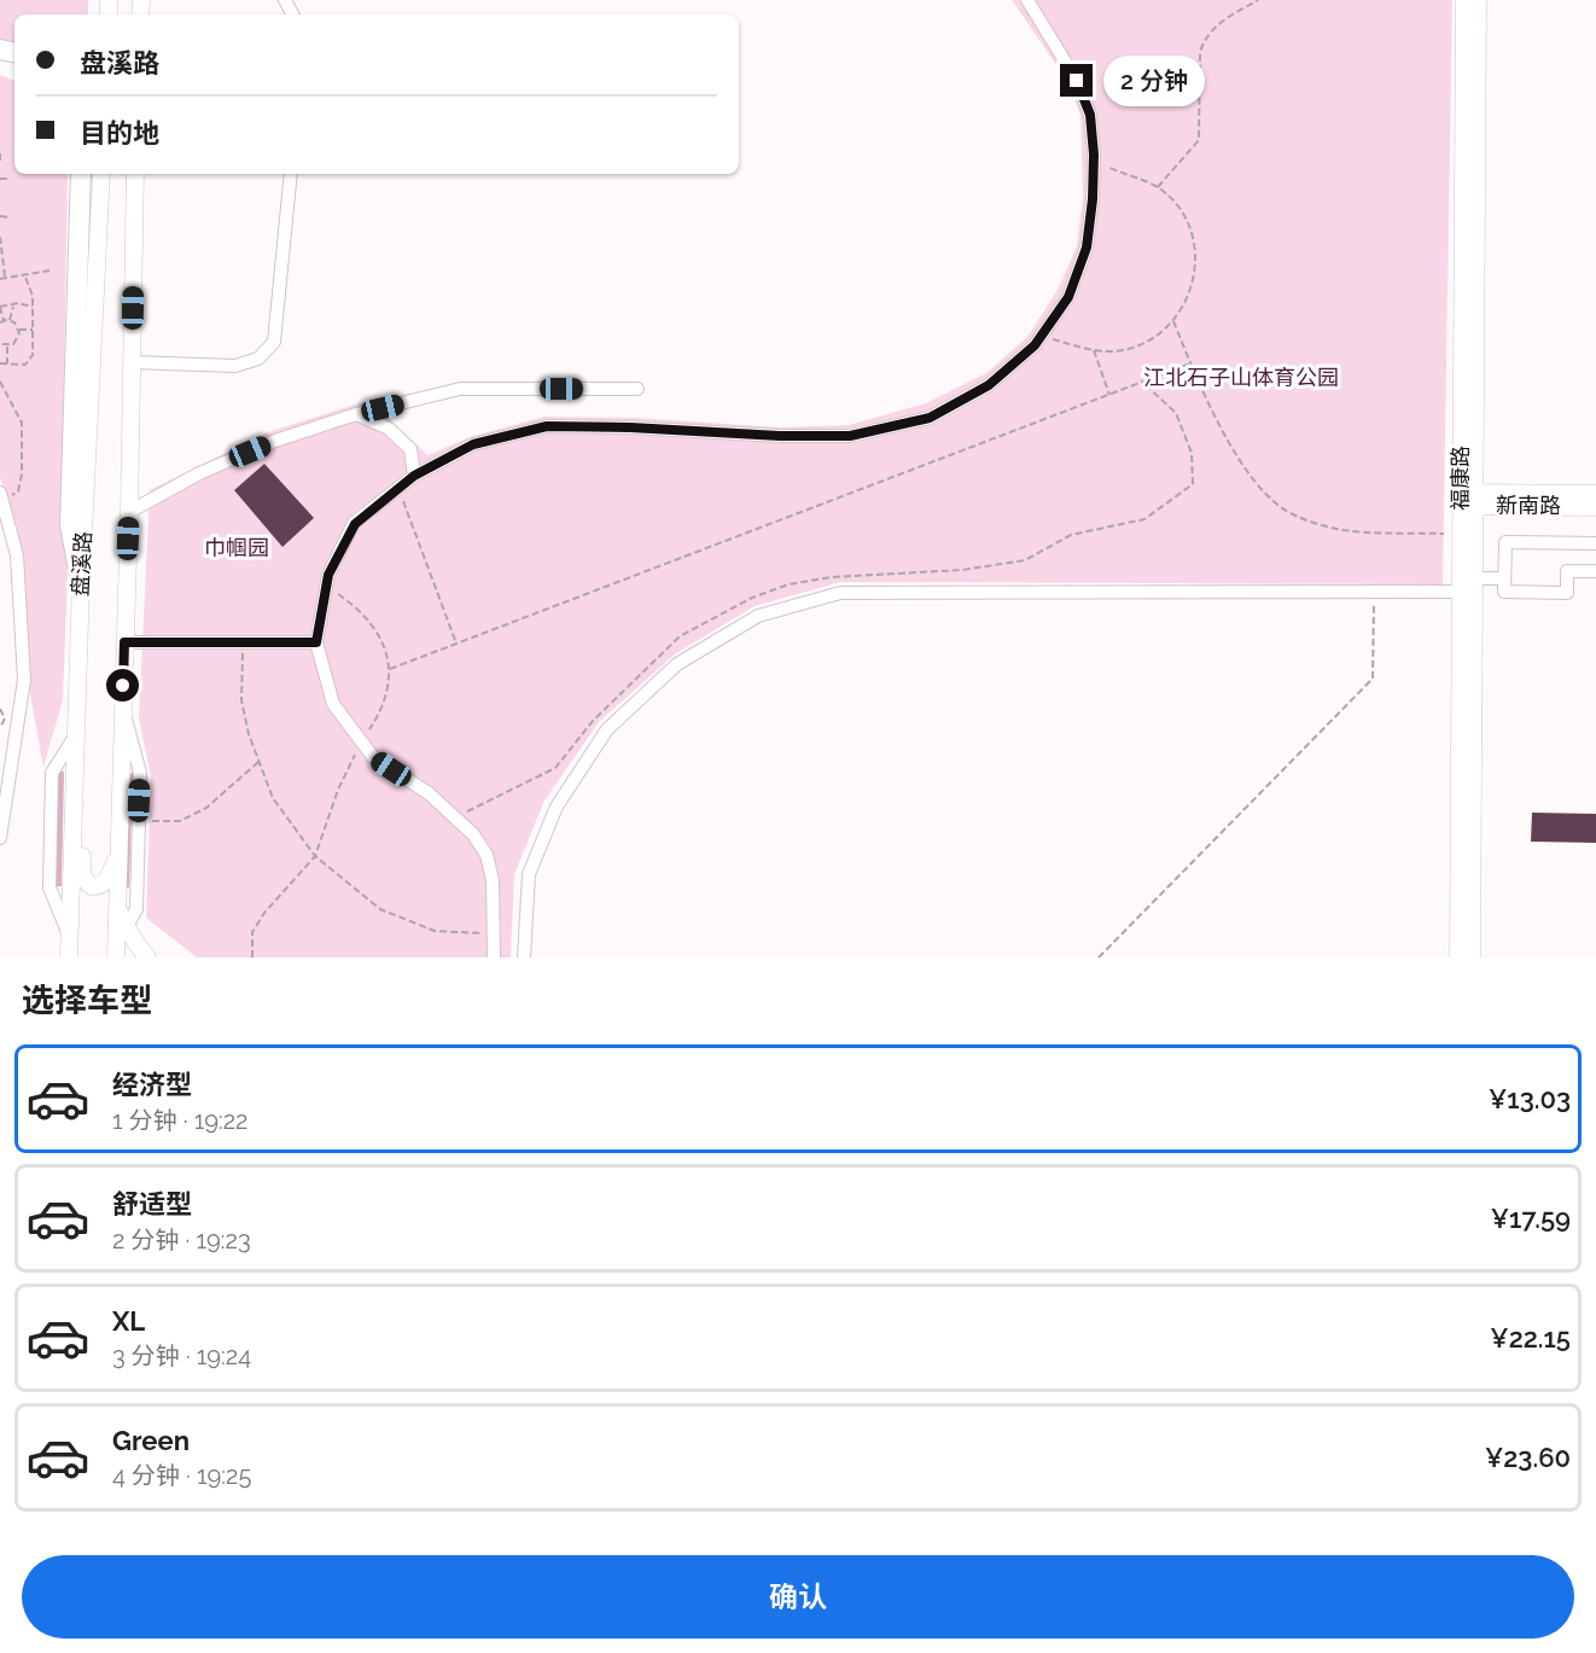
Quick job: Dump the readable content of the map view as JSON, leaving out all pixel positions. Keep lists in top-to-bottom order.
{
  "streets": {
    "main road": ["福康路", "新南路", "盘溪路"]
  },
  "crossings": [
    ["福康路", "新南路"]
  ],
  "parks": ["江北石子山体育公园", "巾帼园"],
  "page": {
    "banner": ["盘溪路", "目的地"],
    "bubble": "2 分钟",
    "heading": "选择车型",
    "list": [
      {
        "name": "经济型",
        "note": "1 分钟 · 19:22",
        "value": "¥13.03"
      },
      {
        "name": "舒适型",
        "note": "2 分钟 · 19:23",
        "value": "¥17.59"
      },
      {
        "name": "XL",
        "note": "3 分钟 · 19:24",
        "value": "¥22.15"
      },
      {
        "name": "Green",
        "note": "4 分钟 · 19:25",
        "value": "¥23.60"
      }
    ],
    "buttons": "确认"
  }
}
